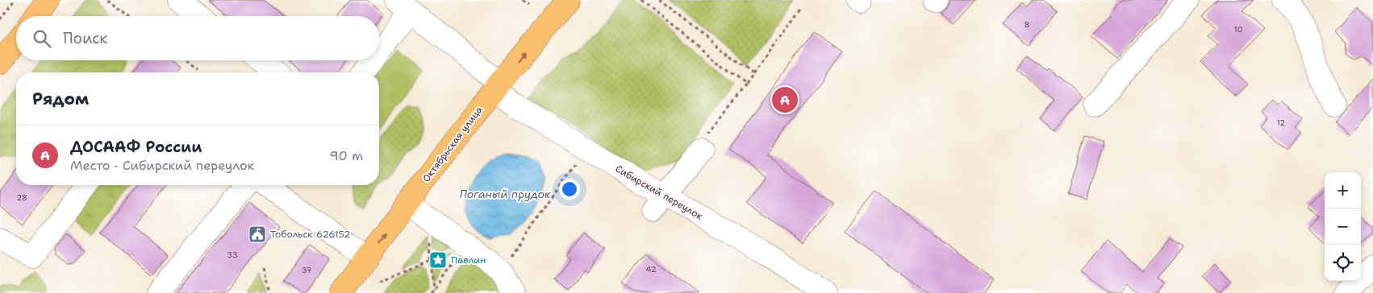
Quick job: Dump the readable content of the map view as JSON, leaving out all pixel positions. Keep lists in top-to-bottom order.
{
  "streets": {
    "main road": ["Октябрьская улица"],
    "street": ["Сибирский переулок"]
  },
  "crossings": [
    ["Октябрьская улица", "Сибирский переулок"]
  ],
  "one_way": ["Октябрьская улица"],
  "water": ["Поганый прудок"],
  "places": {
    "public building": ["Тобольск 626152"],
    "place": ["Павлин"]
  },
  "house_numbers": [
    "8",
    "10",
    "12",
    "28",
    "33",
    "42",
    "37"
  ],
  "page": {
    "search": "Поиск",
    "heading": "Рядом",
    "pins": "A",
    "list": [
      {
        "mark": "A",
        "name": "ДОСААФ России",
        "note": "Место · Сибирский переулок",
        "value": "90 m"
      }
    ],
    "map_buttons": ["+", "−"]
  }
}
